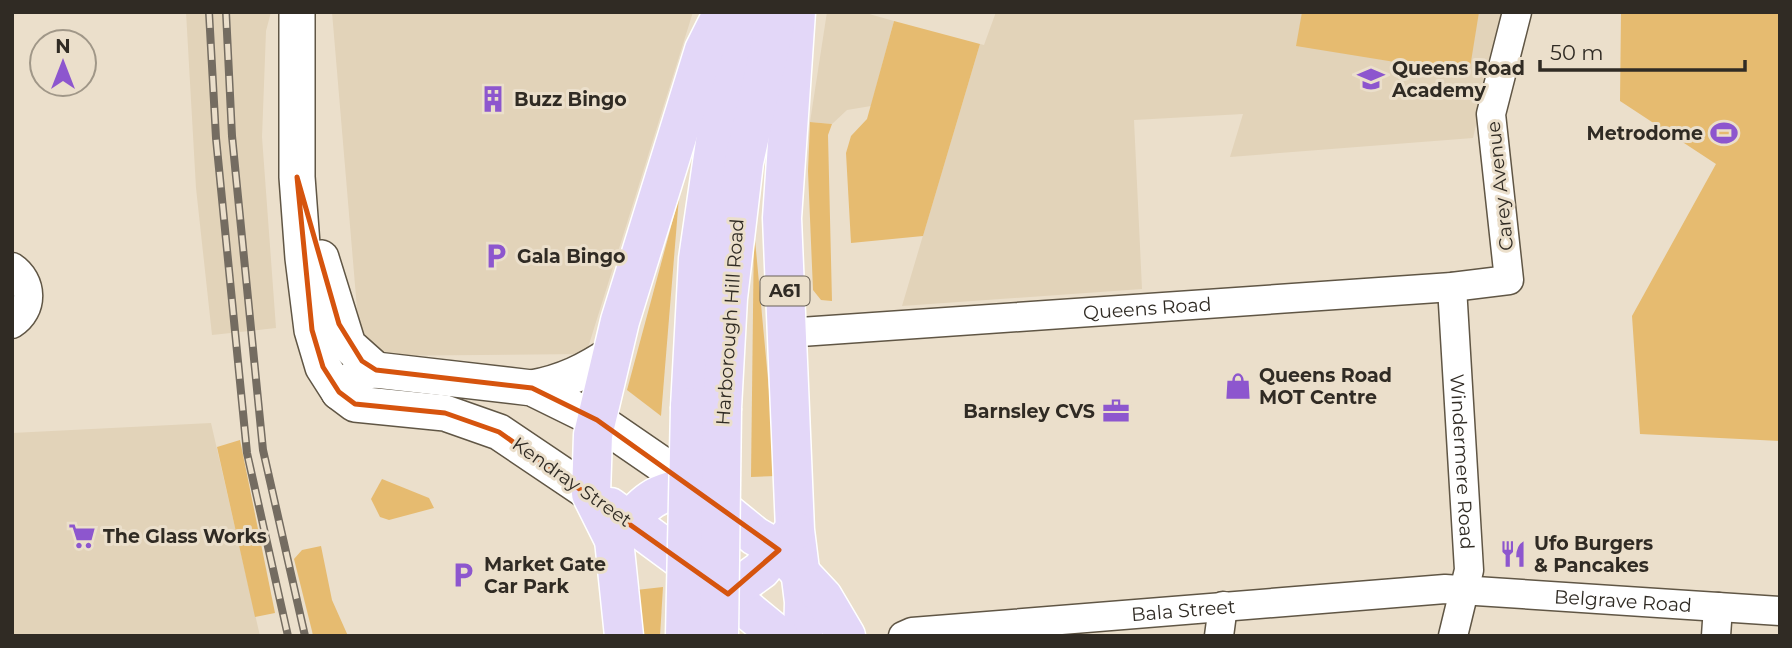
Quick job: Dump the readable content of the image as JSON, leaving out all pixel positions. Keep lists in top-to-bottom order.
{
  "streets": {
    "highway": ["A61", "Harborough Hill Road", "Kendray Street"],
    "street": [
      "Carey Avenue",
      "Queens Road",
      "Windermere Road",
      "Belgrave Road",
      "Bala Street"
    ]
  },
  "crossings": [
    ["Carey Avenue", "Queens Road"],
    ["A61", "Queens Road"],
    ["Queens Road", "Windermere Road"],
    ["Windermere Road", "Belgrave Road"],
    ["Windermere Road", "Bala Street"],
    ["Belgrave Road", "Bala Street"]
  ],
  "places": {
    "school or university": ["Queens Road Academy"],
    "building": ["Buzz Bingo"],
    "sports": ["Metrodome"],
    "parking": ["Gala Bingo", "Market Gate Car Park"],
    "shop": ["Queens Road MOT Centre"],
    "office": ["Barnsley CVS"],
    "supermarket": ["The Glass Works"],
    "restaurant": ["Ufo Burgers & Pancakes"]
  },
  "scale_bar": "50 m",
  "north": "top"
}
